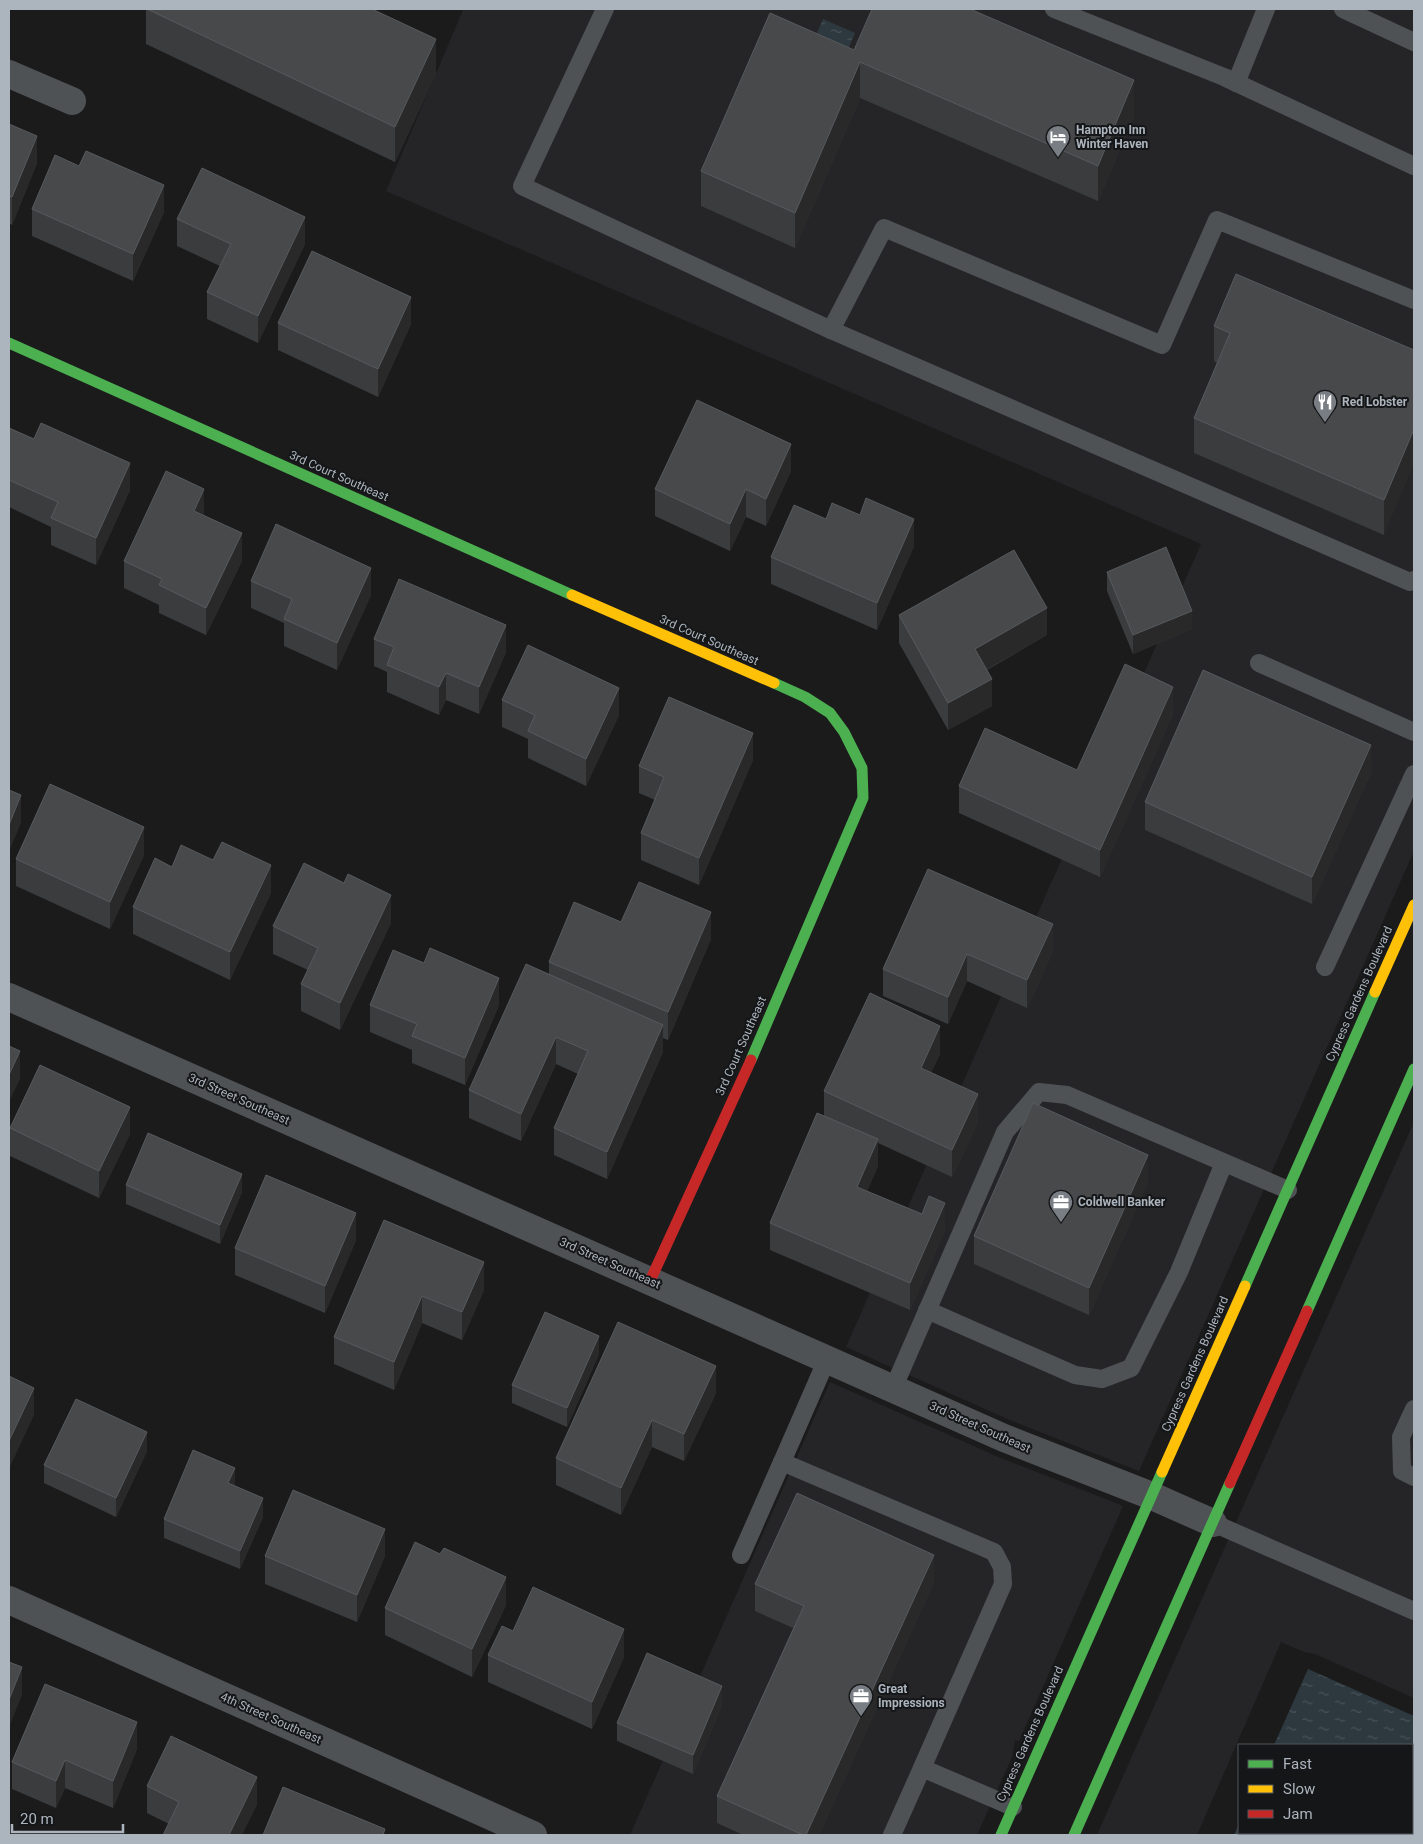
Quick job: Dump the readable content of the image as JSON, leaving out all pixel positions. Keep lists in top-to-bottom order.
{
  "streets": {
    "main road": ["3rd Court Southeast", "Cypress Gardens Boulevard"],
    "street": ["3rd Street Southeast", "4th Street Southeast"]
  },
  "crossings": [
    ["3rd Court Southeast", "3rd Street Southeast"],
    ["Cypress Gardens Boulevard", "3rd Street Southeast"]
  ],
  "places": {
    "hotel": ["Hampton Inn Winter Haven"],
    "restaurant": ["Red Lobster"],
    "office": ["Coldwell Banker", "Great Impressions"]
  },
  "legend": ["Fast", "Slow", "Jam"],
  "scale_bar": "20 m"
}
